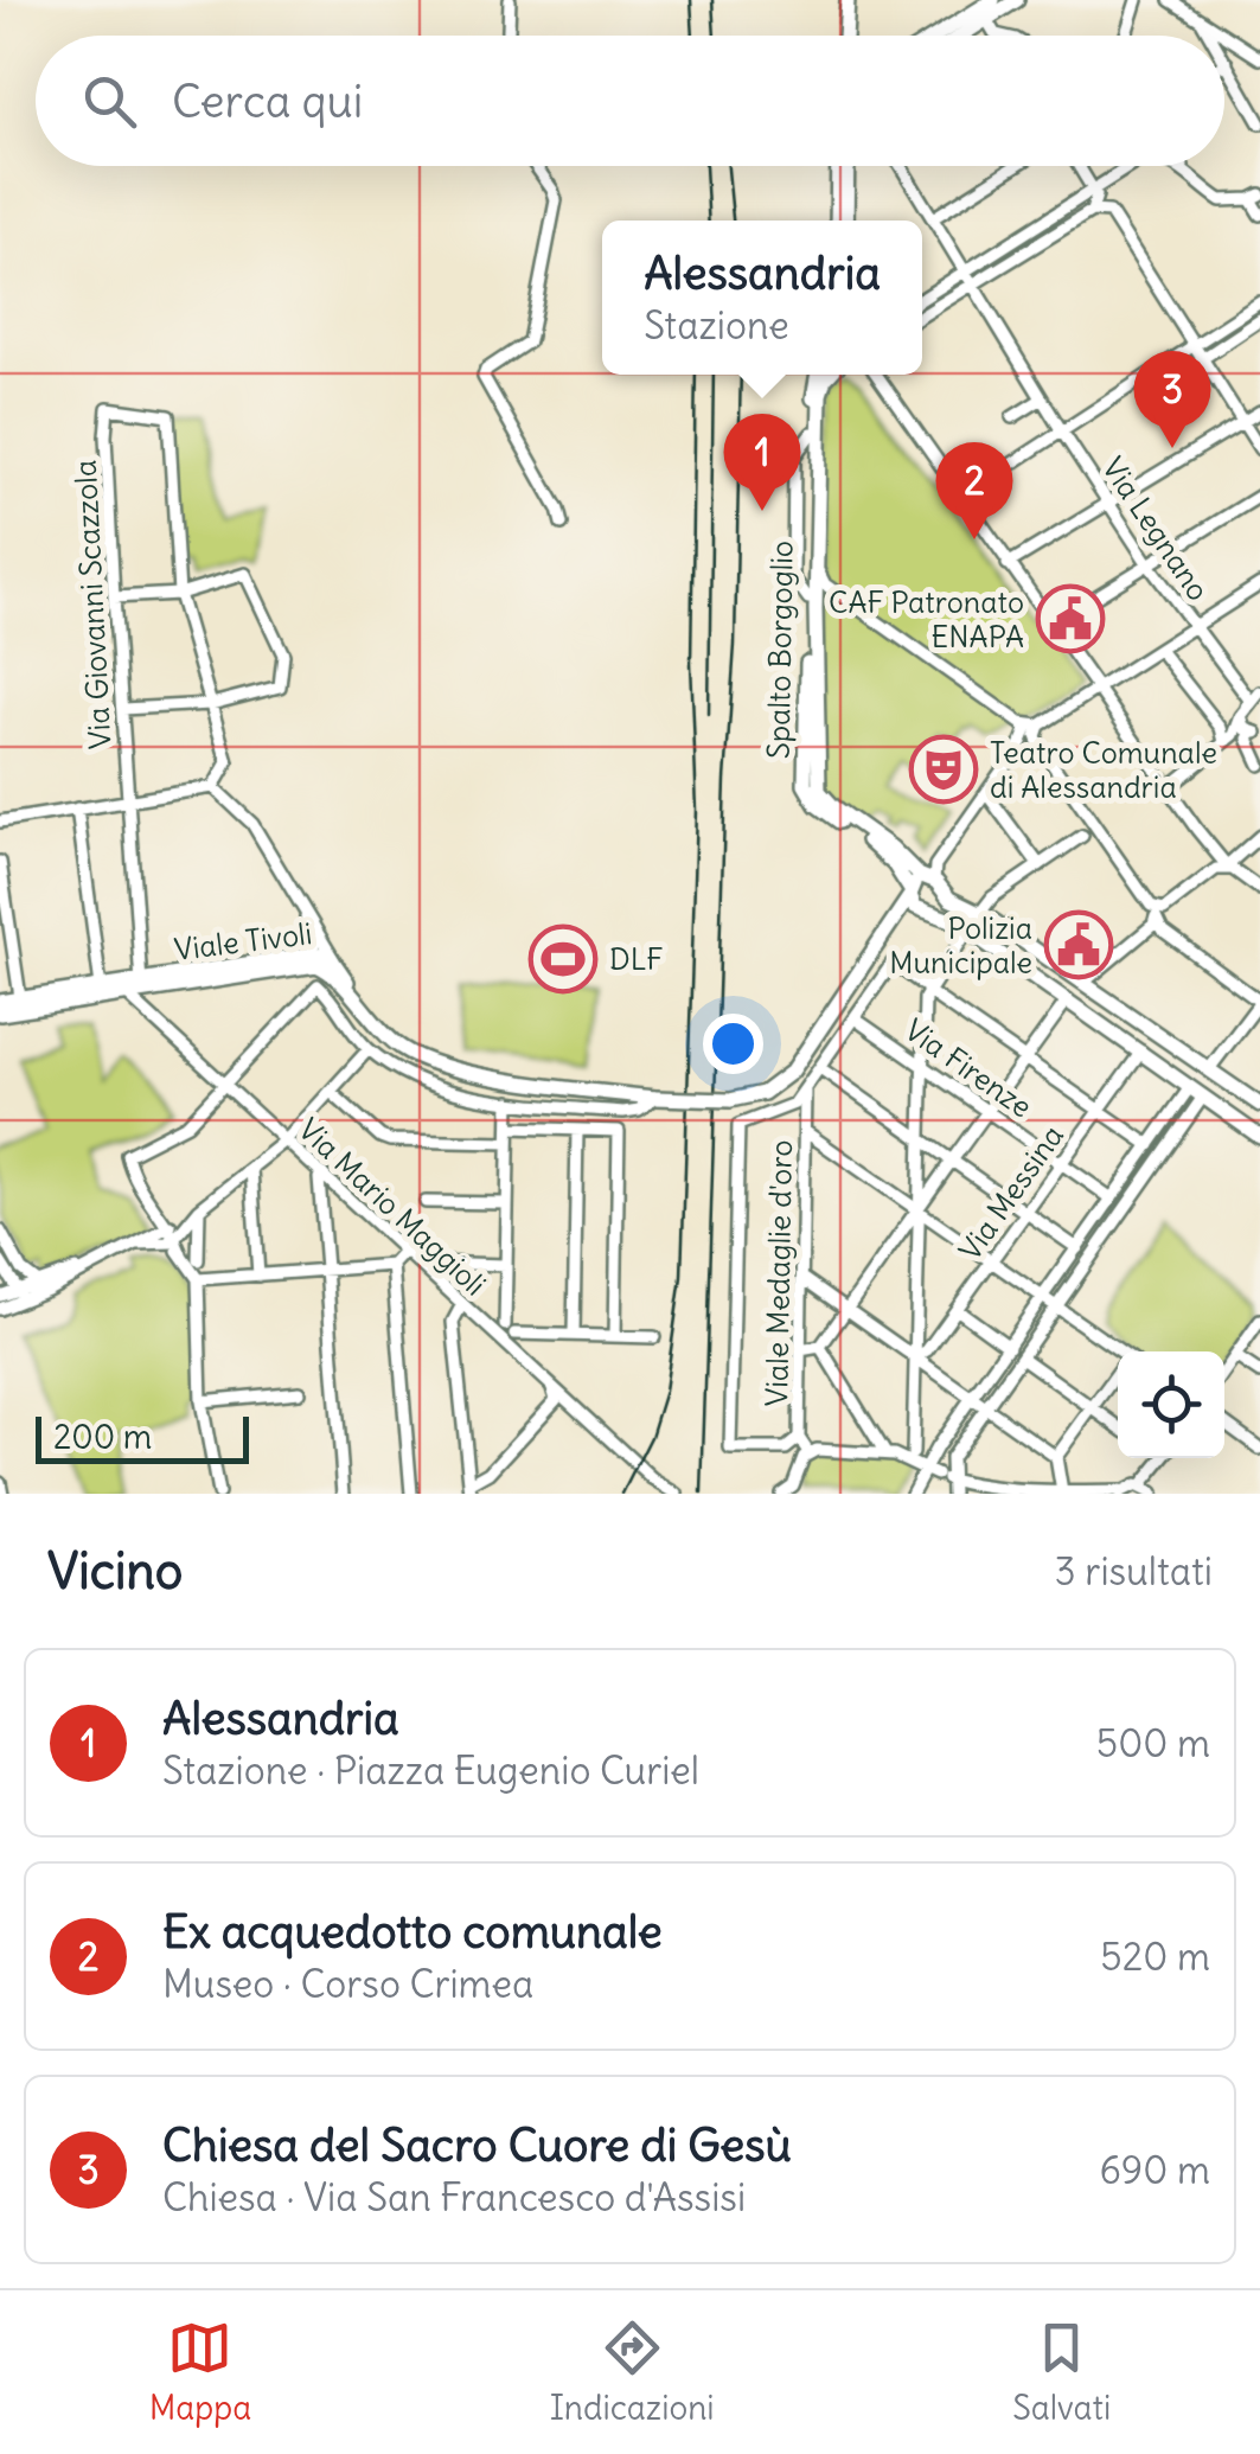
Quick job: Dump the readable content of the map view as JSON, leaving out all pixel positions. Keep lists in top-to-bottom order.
{
  "streets": {
    "main road": ["Spalto Borgoglio", "Viale Tivoli"],
    "street": [
      "Via Legnano",
      "Via Giovanni Scazzola",
      "Via Firenze",
      "Via Messina",
      "Via Mario Maggioli",
      "Viale Medaglie d'oro"
    ]
  },
  "crossings": [
    ["Viale Tivoli", "Via Mario Maggioli"],
    ["Via Firenze", "Via Messina"]
  ],
  "places": {
    "public building": ["CAF Patronato ENAPA", "Polizia Municipale"],
    "theatre": ["Teatro Comunale di Alessandria"],
    "sports": ["DLF"]
  },
  "scale_bar": "200 m",
  "page": {
    "search": "Cerca qui",
    "popup": ["Alessandria", "Stazione"],
    "pins": ["3", "1", "2"],
    "scale": "200 m",
    "heading": ["Vicino", "3 risultati"],
    "list": [
      {
        "mark": "1",
        "name": "Alessandria",
        "note": "Stazione · Piazza Eugenio Curiel",
        "value": "500 m"
      },
      {
        "mark": "2",
        "name": "Ex acquedotto comunale",
        "note": "Museo · Corso Crimea",
        "value": "520 m"
      },
      {
        "mark": "3",
        "name": "Chiesa del Sacro Cuore di Gesù",
        "note": "Chiesa · Via San Francesco d'Assisi",
        "value": "690 m"
      }
    ],
    "nav": ["Mappa", "Indicazioni", "Salvati"]
  }
}
